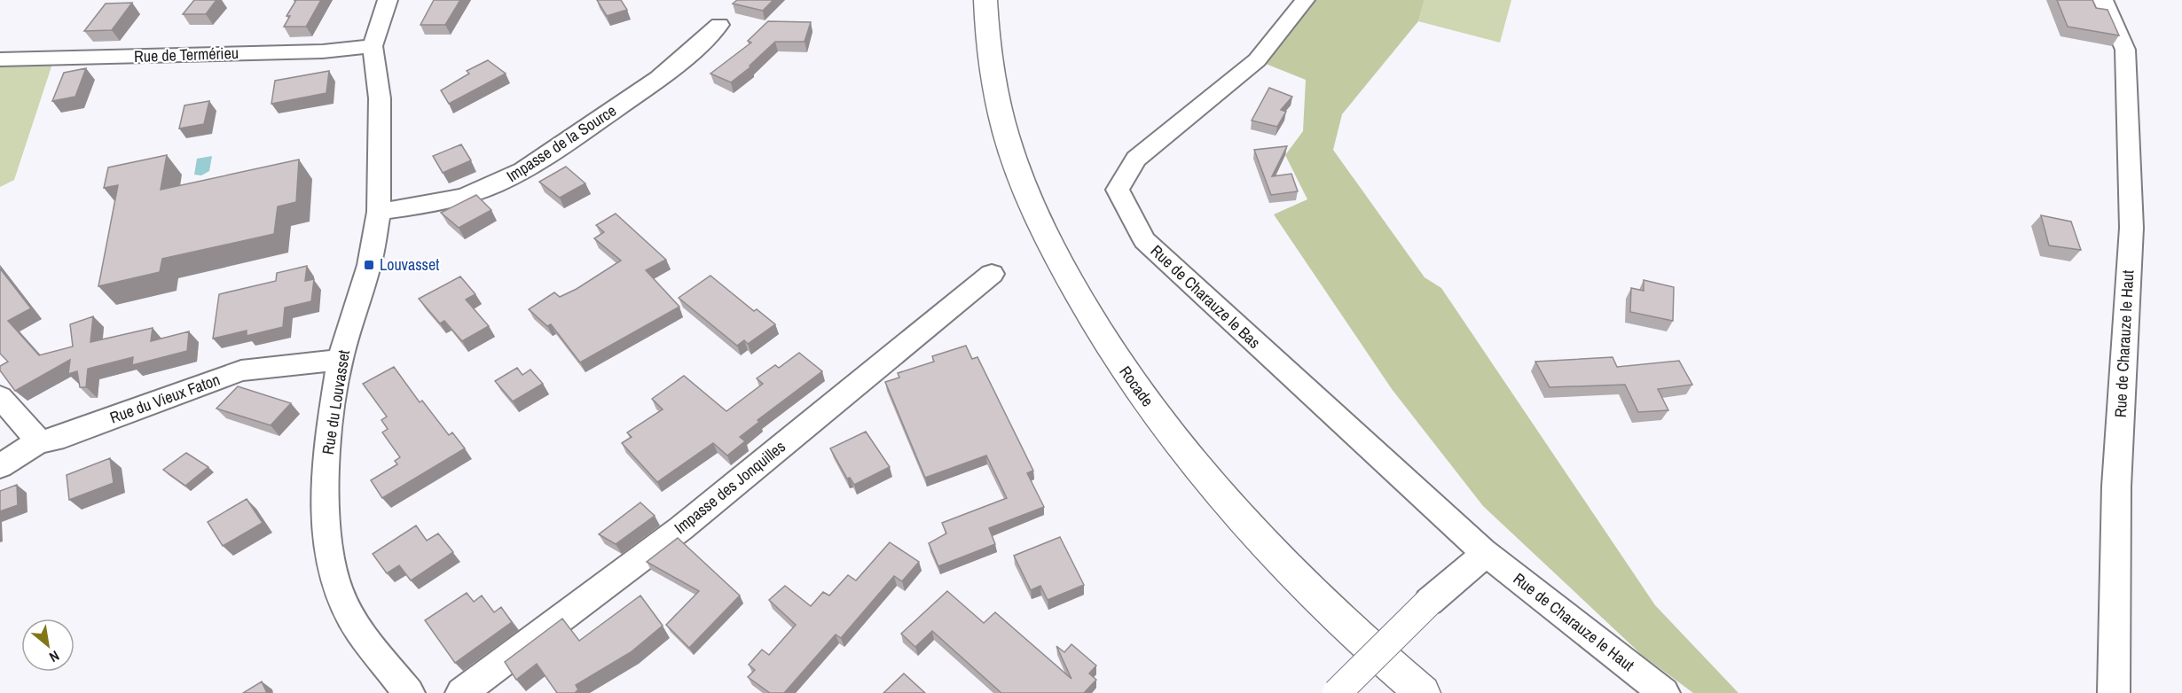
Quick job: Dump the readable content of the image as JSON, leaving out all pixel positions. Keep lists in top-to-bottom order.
{
  "streets": {
    "main road": ["Rocade"],
    "street": [
      "Rue de Termérieu",
      "Impasse de la Source",
      "Rue de Charauze le Bas",
      "Rue de Charauze le Haut",
      "Rue du Vieux Faton",
      "Rue du Louvasset",
      "Impasse des Jonquilles"
    ]
  },
  "crossings": [
    ["Rue de Termérieu", "Rue du Louvasset"],
    ["Impasse de la Source", "Rue du Louvasset"],
    ["Rue de Charauze le Bas", "Rue de Charauze le Haut"],
    ["Rue du Vieux Faton", "Rue du Louvasset"]
  ],
  "places": {
    "transit": ["Louvasset"]
  },
  "north": "bottom right"
}
